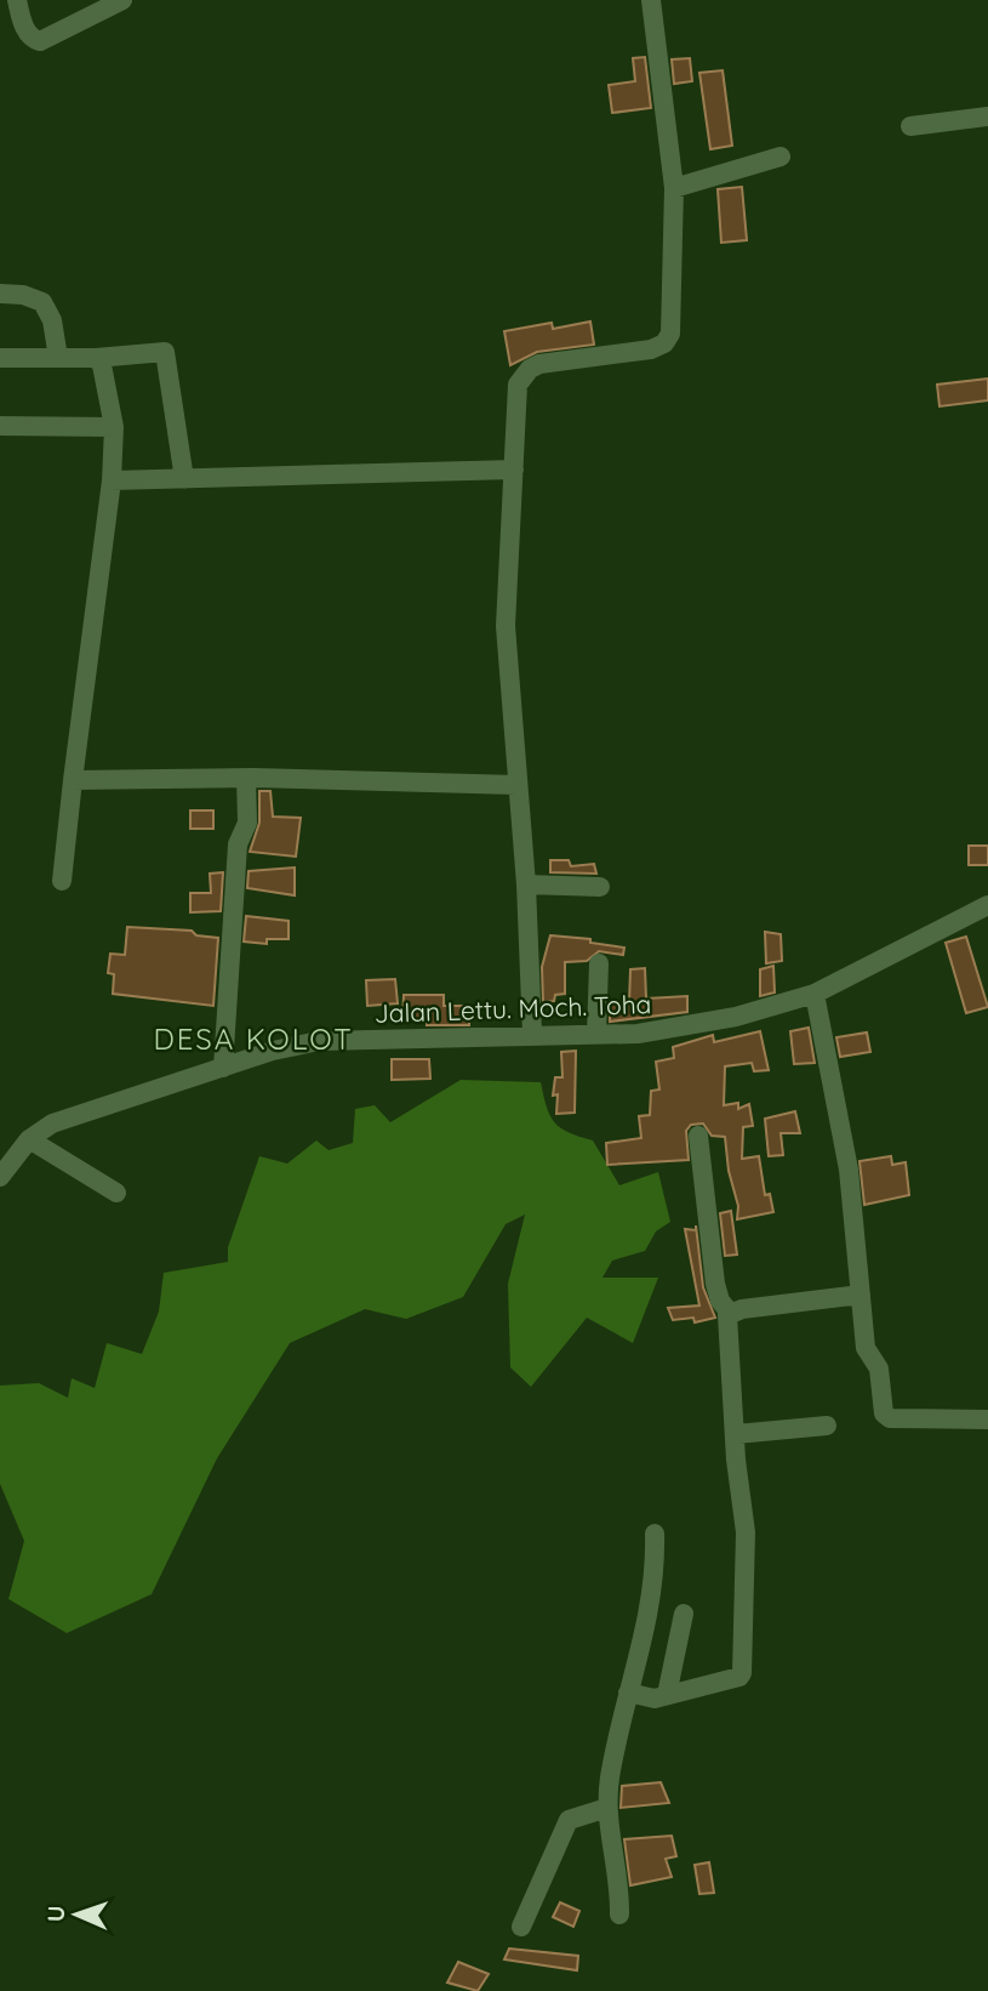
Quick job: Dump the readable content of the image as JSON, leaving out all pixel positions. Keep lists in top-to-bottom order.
{
  "streets": {
    "street": ["Jalan Lettu. Moch. Toha"]
  },
  "districts": ["DESA KOLOT"],
  "north": "left"
}
